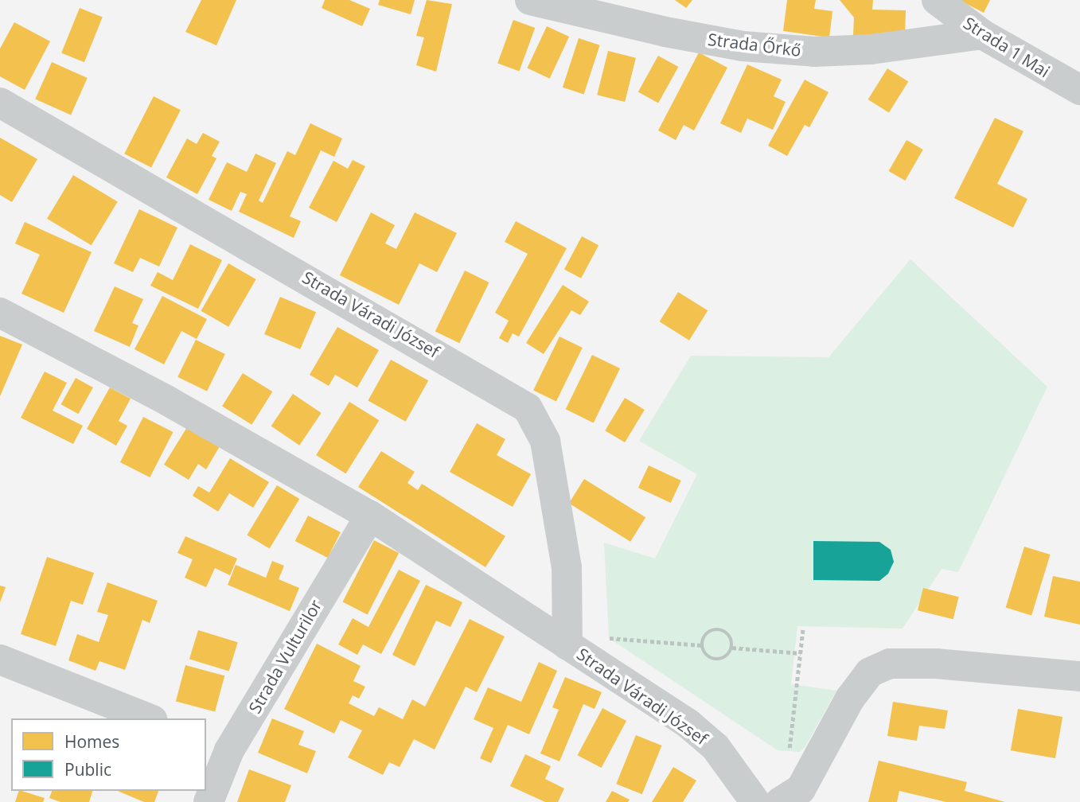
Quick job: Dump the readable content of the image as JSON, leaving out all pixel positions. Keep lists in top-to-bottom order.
{
  "streets": {
    "street": [
      "Strada Őrkő",
      "Strada 1 Mai",
      "Strada Váradi József",
      "Strada Vulturilor"
    ]
  },
  "crossings": [
    ["Strada Őrkő", "Strada 1 Mai"],
    ["Strada Váradi József", "Strada Vulturilor"]
  ],
  "legend": ["Homes", "Public"]
}
